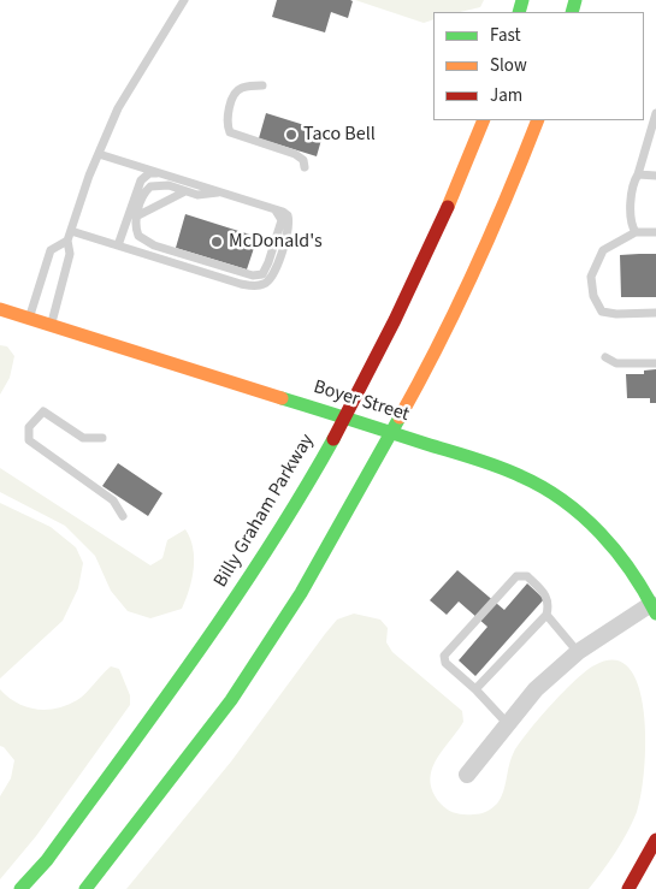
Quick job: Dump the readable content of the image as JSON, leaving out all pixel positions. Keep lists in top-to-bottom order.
{
  "streets": {
    "main road": ["Boyer Street", "Billy Graham Parkway"]
  },
  "crossings": [
    ["Boyer Street", "Billy Graham Parkway"]
  ],
  "places": ["Taco Bell", "McDonald's"],
  "legend": ["Fast", "Slow", "Jam"]
}
